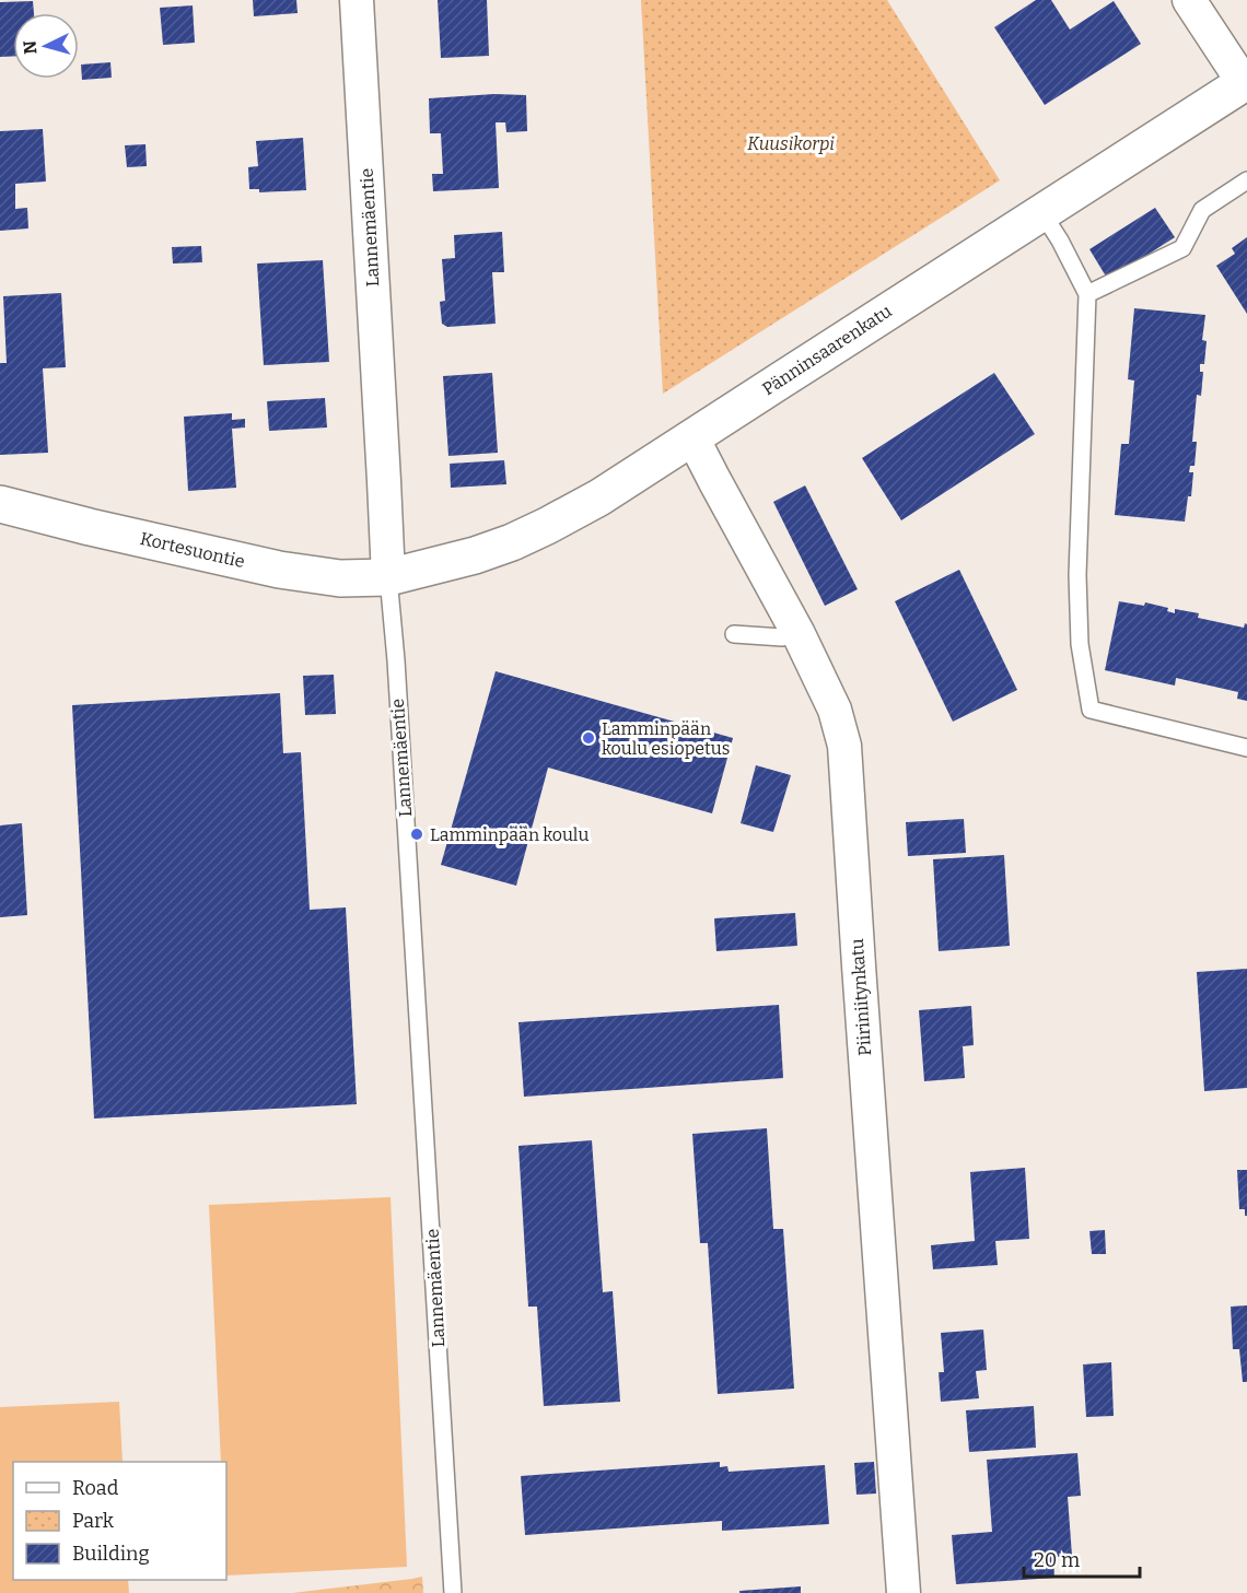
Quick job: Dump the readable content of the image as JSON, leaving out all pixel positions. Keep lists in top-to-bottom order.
{
  "streets": {
    "street": [
      "Lannemäentie",
      "Pänninsaarenkatu",
      "Kortesuontie",
      "Piiriniitynkatu"
    ]
  },
  "crossings": [
    ["Lannemäentie", "Pänninsaarenkatu"],
    ["Lannemäentie", "Kortesuontie"],
    ["Pänninsaarenkatu", "Kortesuontie"],
    ["Pänninsaarenkatu", "Piiriniitynkatu"]
  ],
  "parks": ["Kuusikorpi"],
  "places": ["Lamminpään koulu esiopetus", "Lamminpään koulu"],
  "legend": ["Road", "Park", "Building"],
  "scale_bar": "20 m",
  "north": "left"
}
